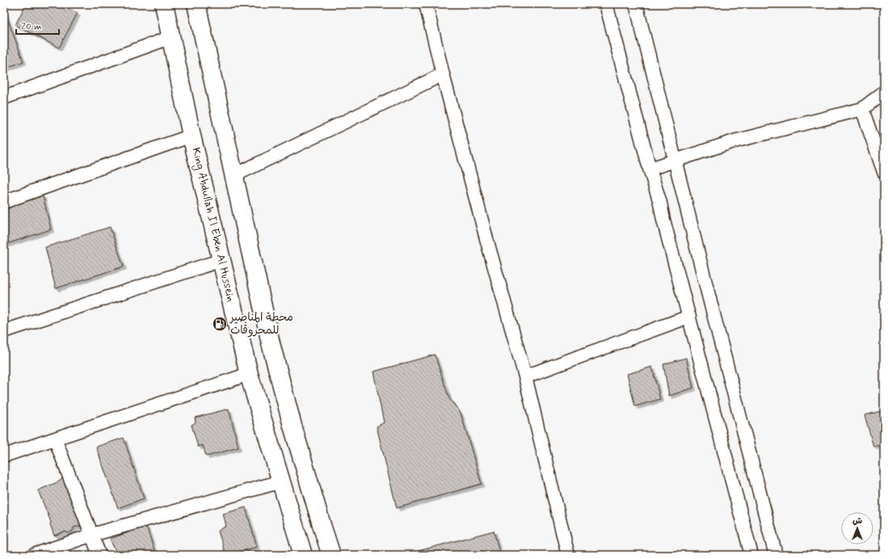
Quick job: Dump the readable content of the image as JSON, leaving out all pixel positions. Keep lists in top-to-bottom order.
{
  "streets": {
    "main road": ["King Abdullah II Eben Al Hussein"]
  },
  "places": {
    "fuel station": ["محطة المناصير للمحروقات"]
  },
  "scale_bar": "20 m",
  "north": "top"
}
